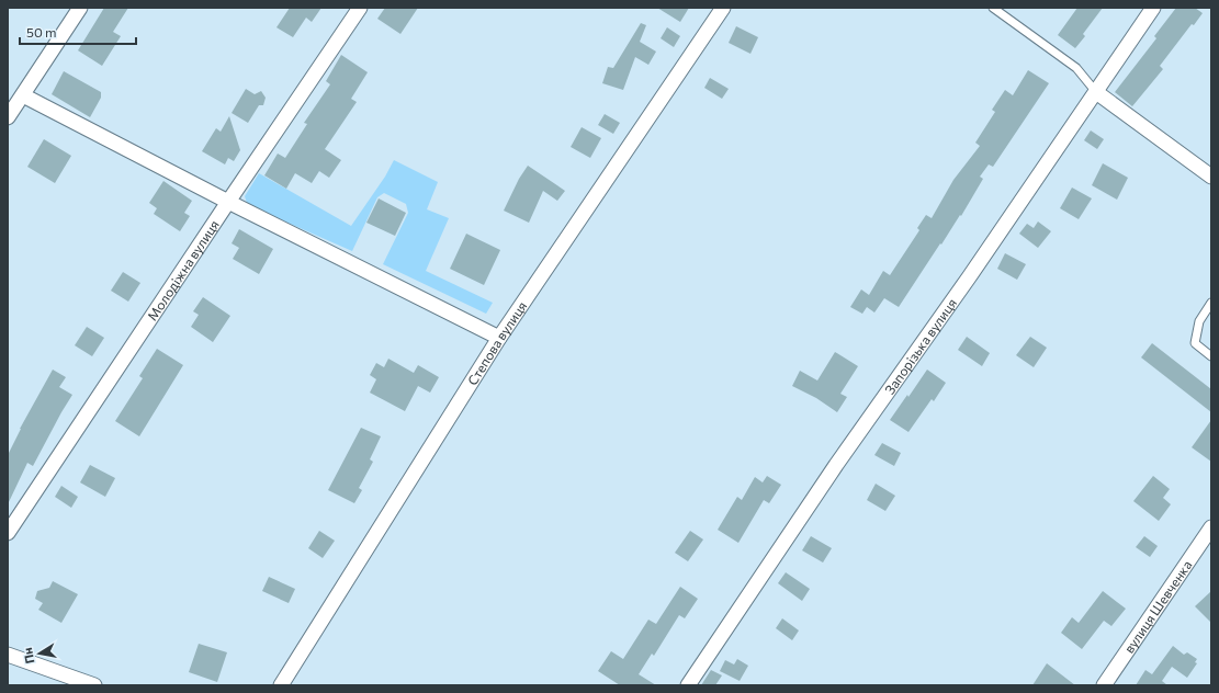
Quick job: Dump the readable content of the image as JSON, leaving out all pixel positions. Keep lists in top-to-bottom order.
{
  "streets": {
    "street": [
      "Молодіжна вулиця",
      "Степова вулиця",
      "Запорізька вулиця",
      "вулиця Шевченка"
    ]
  },
  "scale_bar": "50 m",
  "north": "left"
}
